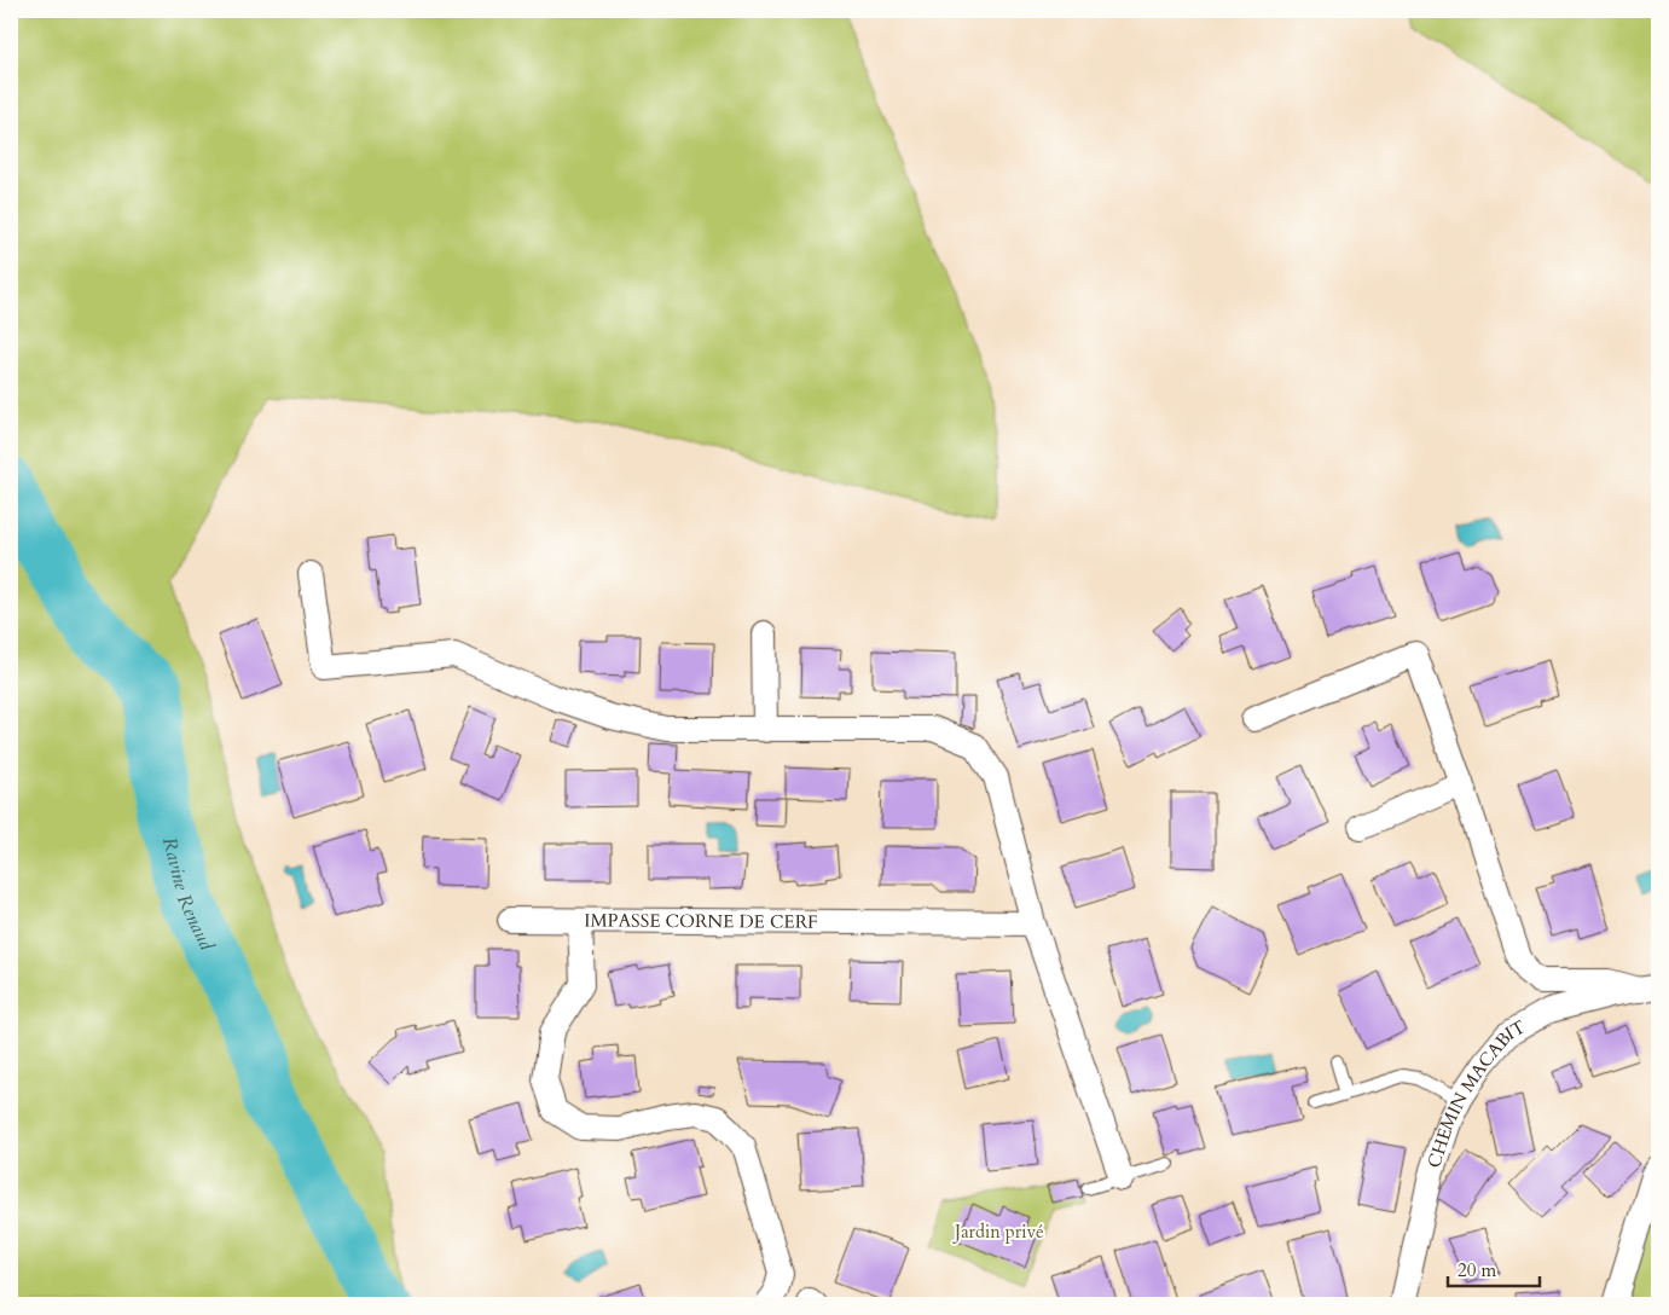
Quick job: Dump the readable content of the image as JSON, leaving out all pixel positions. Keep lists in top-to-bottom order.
{
  "streets": {
    "street": ["IMPASSE CORNE DE CERF", "CHEMIN MACABIT"]
  },
  "water": ["Ravine Renaud"],
  "parks": ["Jardin privé"],
  "scale_bar": "20 m"
}
